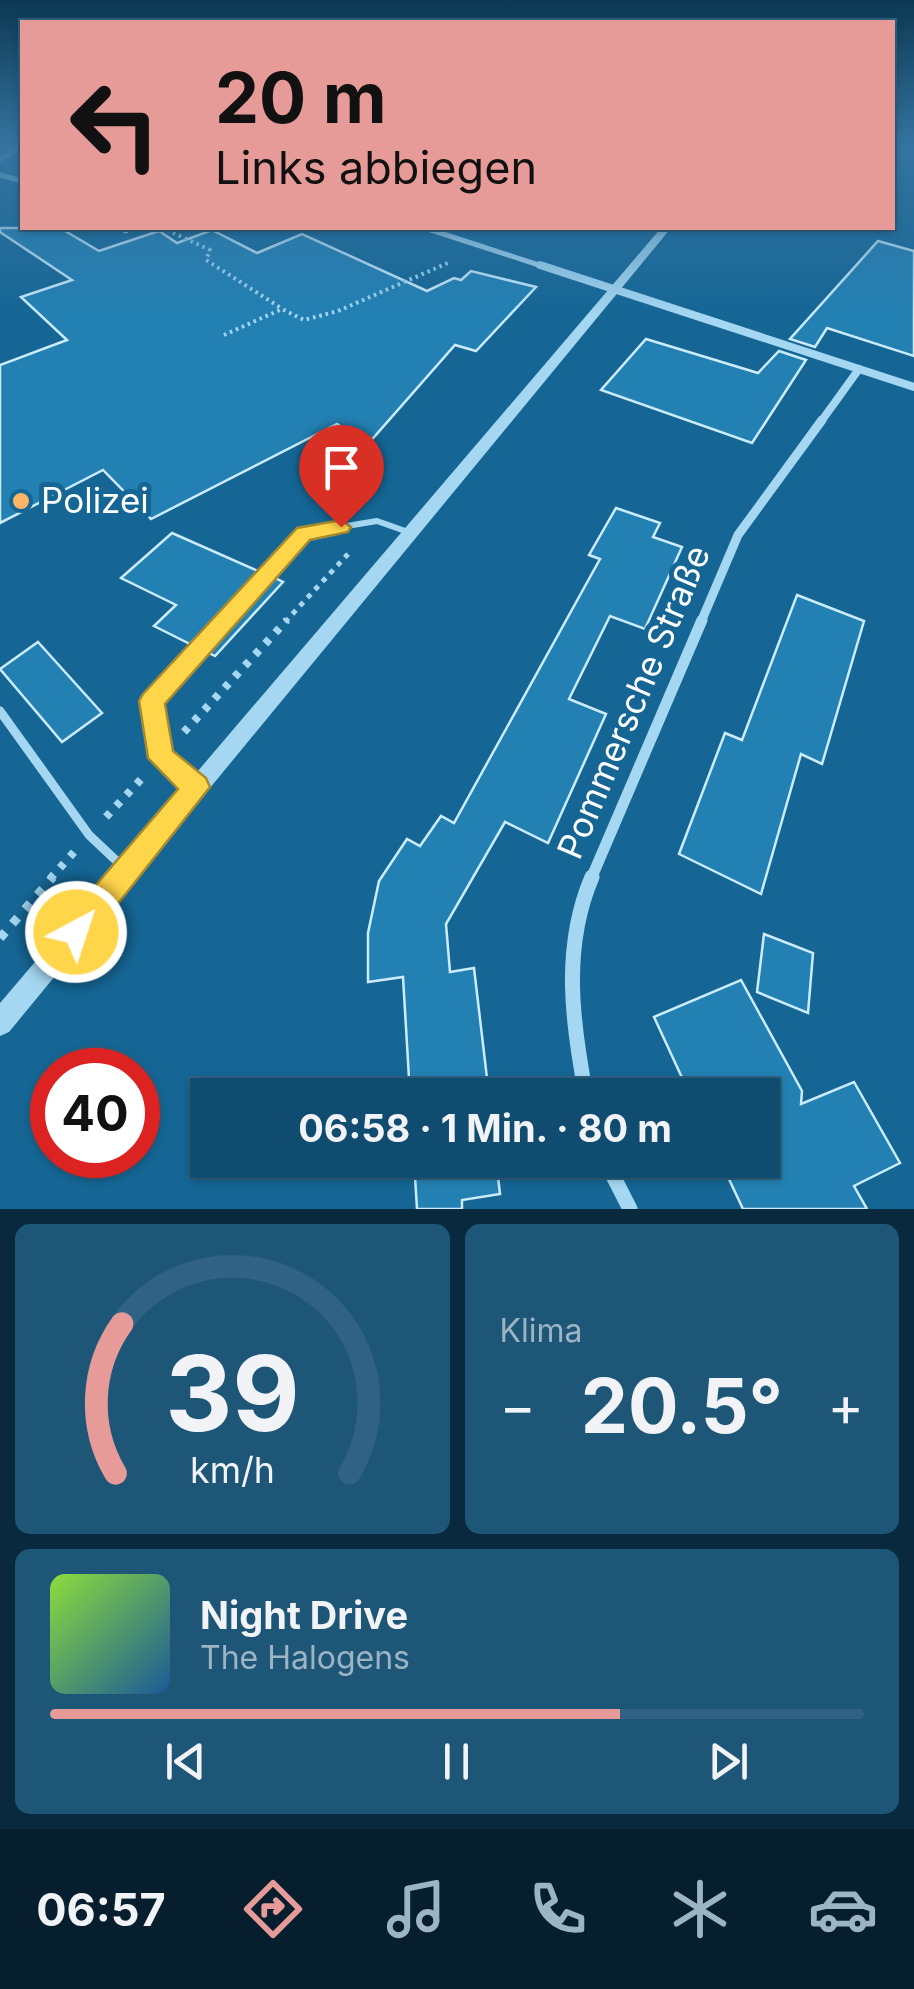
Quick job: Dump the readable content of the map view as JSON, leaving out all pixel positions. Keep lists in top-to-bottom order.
{
  "streets": {
    "street": ["Pommersche Straße"]
  },
  "places": ["Polizei"],
  "page": {
    "turn": ["20 m", "Links abbiegen"],
    "limit": "40",
    "trip": "06:58 · 1 Min. · 80 m",
    "tile": "Klima",
    "heat": ["−", "20.5°", "+"],
    "song": ["Night Drive", "The Halogens"],
    "tabs": "06:57",
    "gauge": ["39", "km/h"]
  }
}
